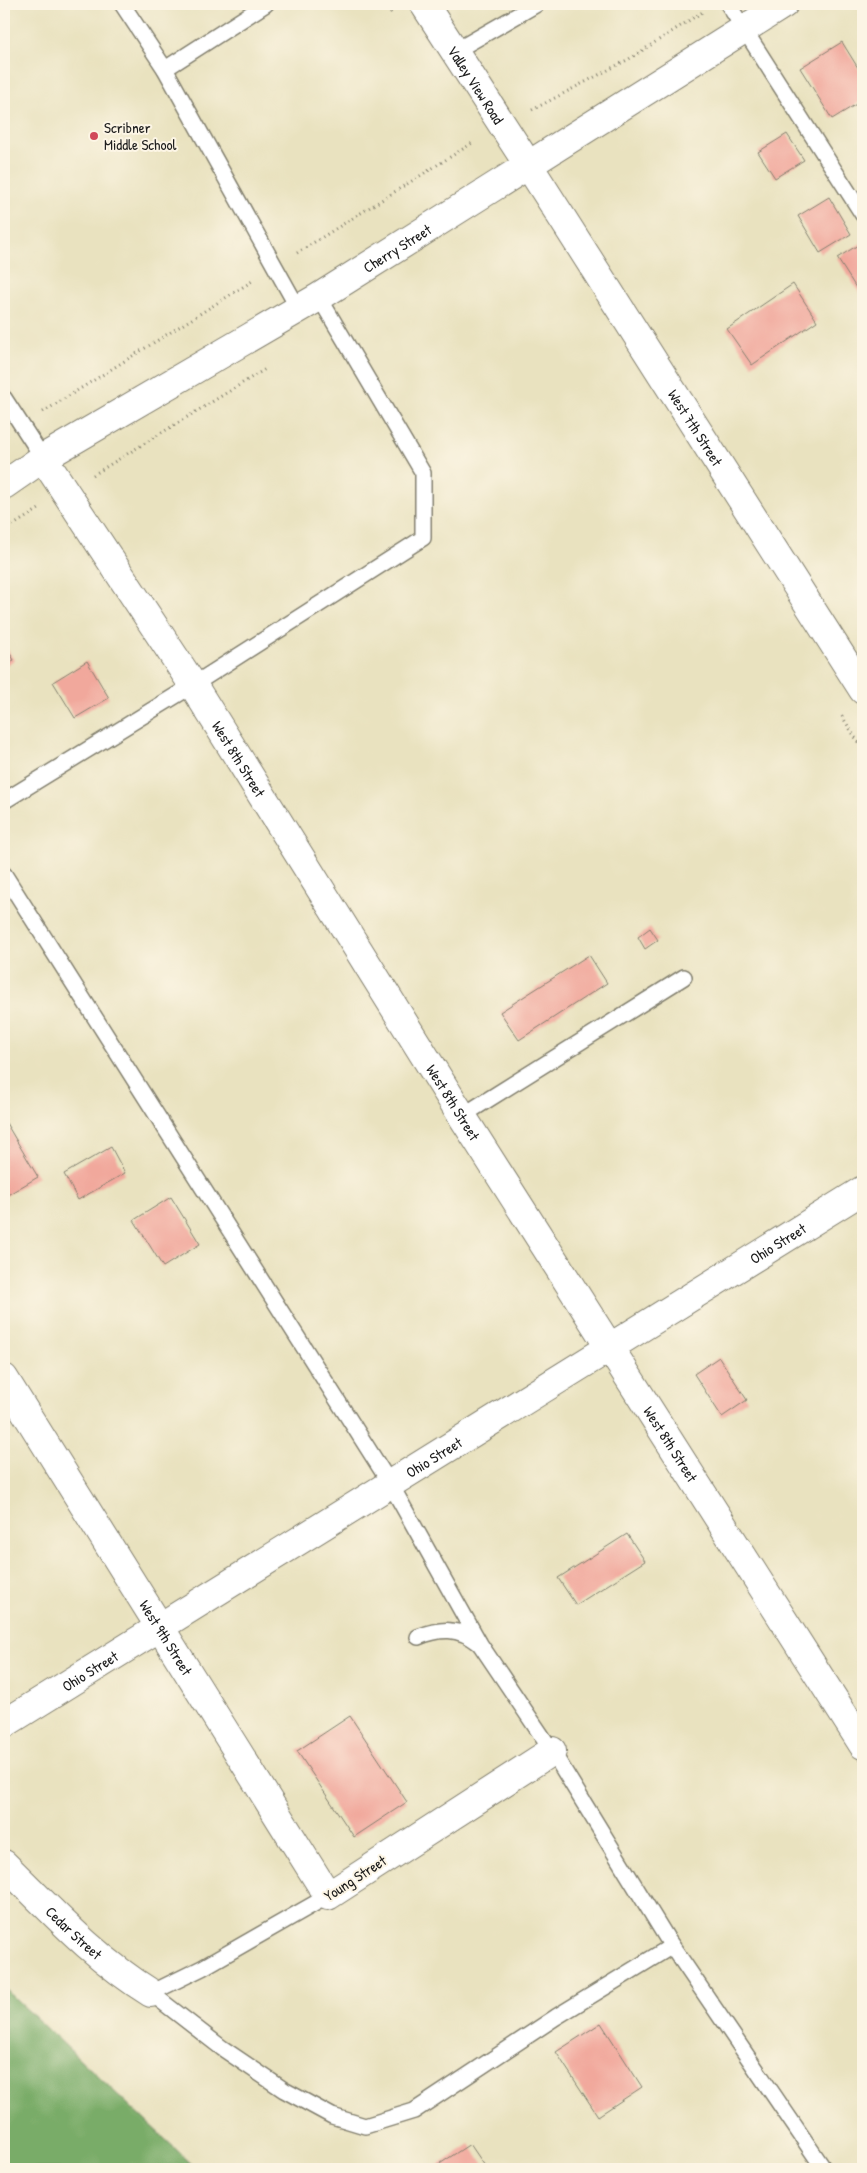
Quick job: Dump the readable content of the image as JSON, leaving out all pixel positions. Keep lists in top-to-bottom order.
{
  "streets": {
    "street": [
      "Valley View Road",
      "Cherry Street",
      "West 7th Street",
      "West 8th Street",
      "Ohio Street",
      "West 9th Street",
      "Young Street",
      "Cedar Street"
    ]
  },
  "crossings": [
    ["Valley View Road", "Cherry Street"],
    ["Valley View Road", "West 7th Street"],
    ["Cherry Street", "West 7th Street"],
    ["Cherry Street", "West 8th Street"],
    ["West 8th Street", "Ohio Street"],
    ["Ohio Street", "West 9th Street"],
    ["West 9th Street", "Young Street"],
    ["Young Street", "Cedar Street"]
  ],
  "places": ["Scribner Middle School"]
}
